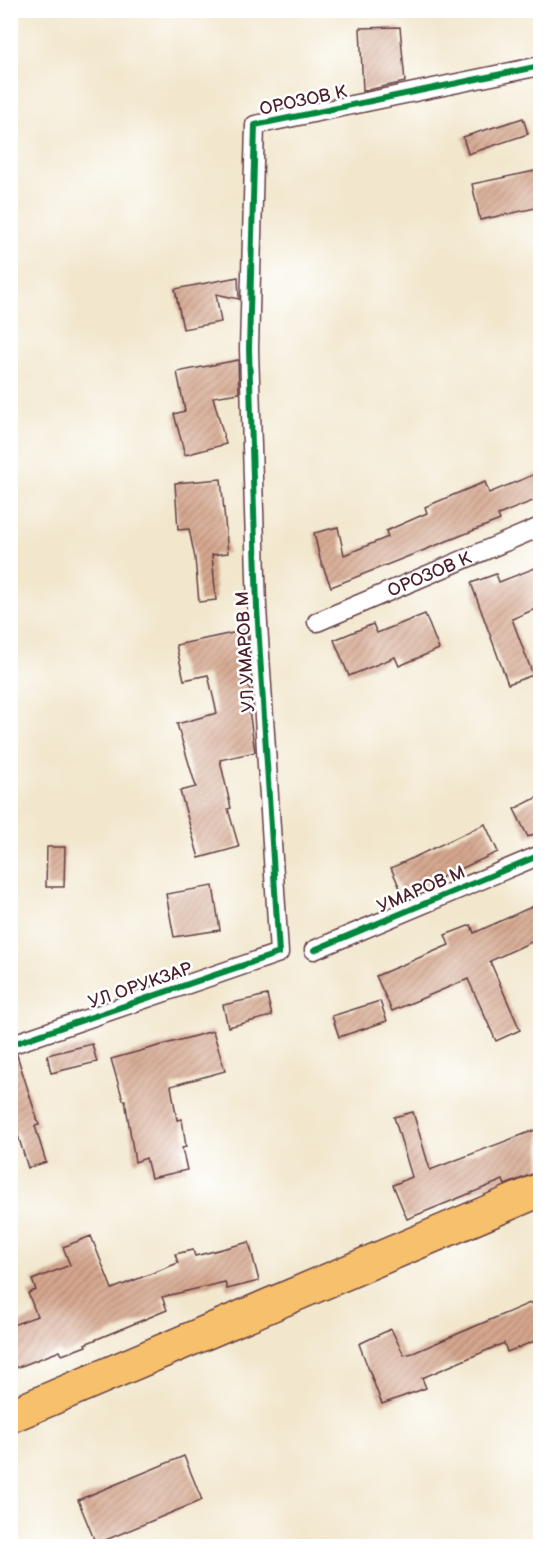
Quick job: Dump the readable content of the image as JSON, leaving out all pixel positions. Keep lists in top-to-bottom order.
{
  "streets": {
    "street": [
      "ОРОЗОВ К",
      "УЛ УМАРОВ М",
      "УМАРОВ М",
      "УЛ ОРУКЗАР"
    ]
  },
  "crossings": [
    ["ОРОЗОВ К", "УЛ УМАРОВ М"],
    ["УЛ УМАРОВ М", "УЛ ОРУКЗАР"]
  ]
}
